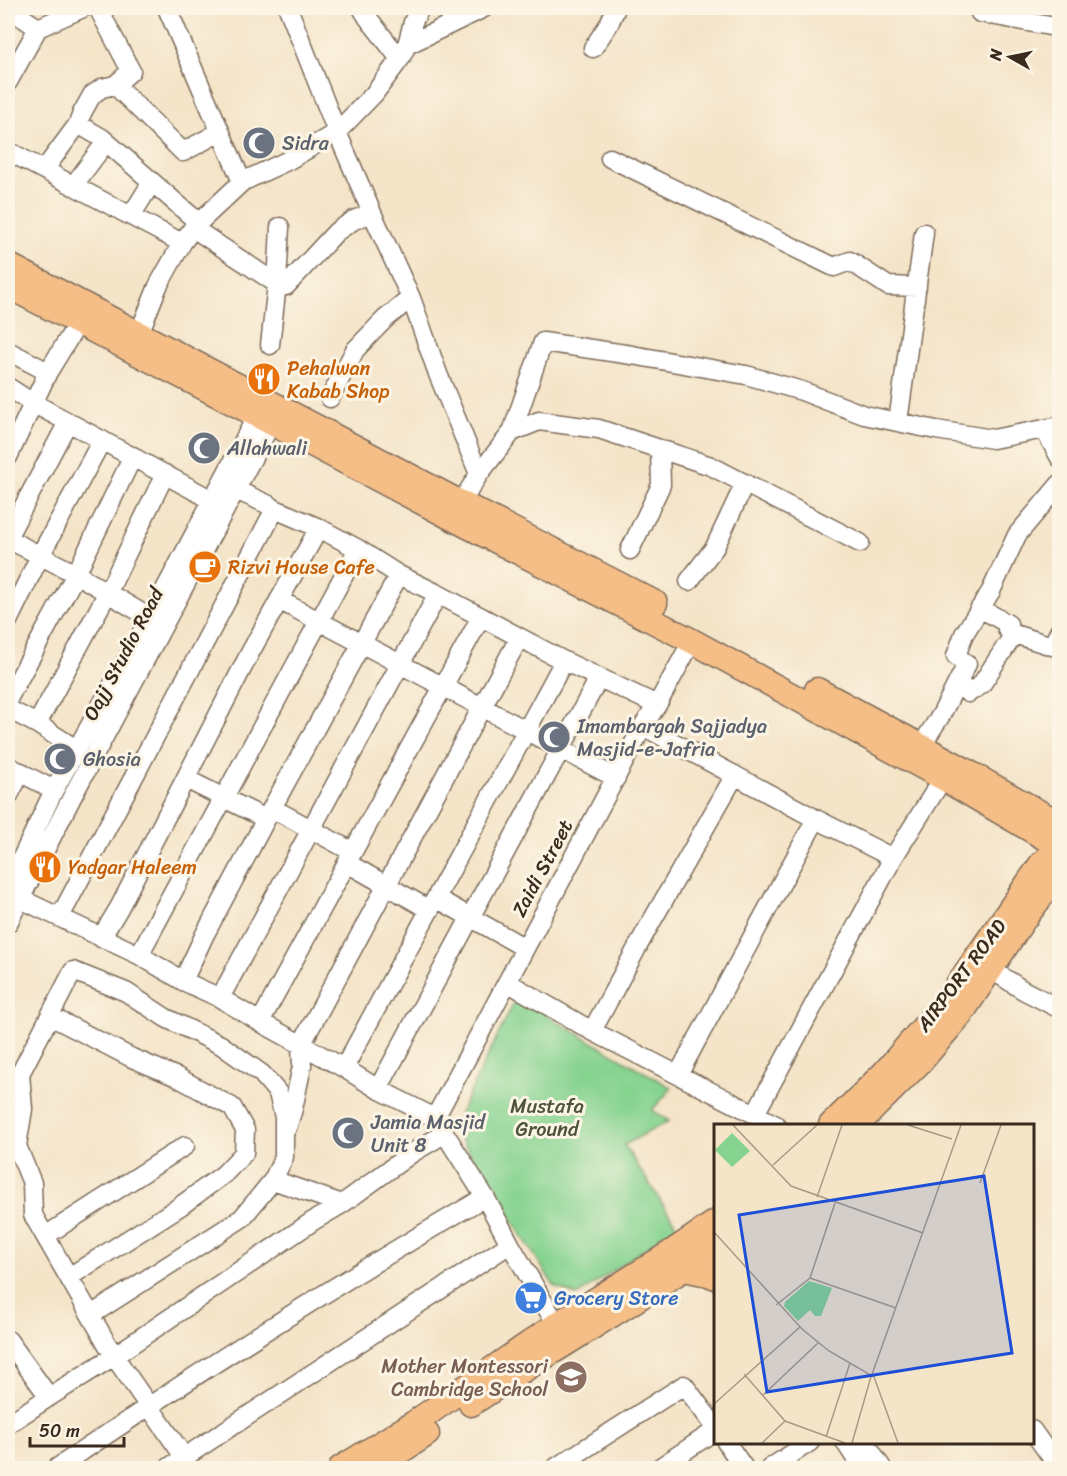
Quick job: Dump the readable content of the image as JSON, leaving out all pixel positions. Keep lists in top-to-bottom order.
{
  "streets": {
    "main road": ["AIRPORT ROAD"],
    "street": ["Oajj Studio Road", "Zaidi Street"]
  },
  "parks": ["Mustafa Ground"],
  "places": {
    "mosque": [
      "Sidra",
      "Allahwali",
      "Imambargah Sajjadya Masjid-e-Jafria",
      "Ghosia",
      "Jamia Masjid Unit 8"
    ],
    "restaurant": ["Pehalwan Kabab Shop", "Yadgar Haleem"],
    "cafe": ["Rizvi House Cafe"],
    "supermarket": ["Grocery Store"],
    "school or university": ["Mother Montessori Cambridge School"]
  },
  "scale_bar": "50 m",
  "north": "left"
}
